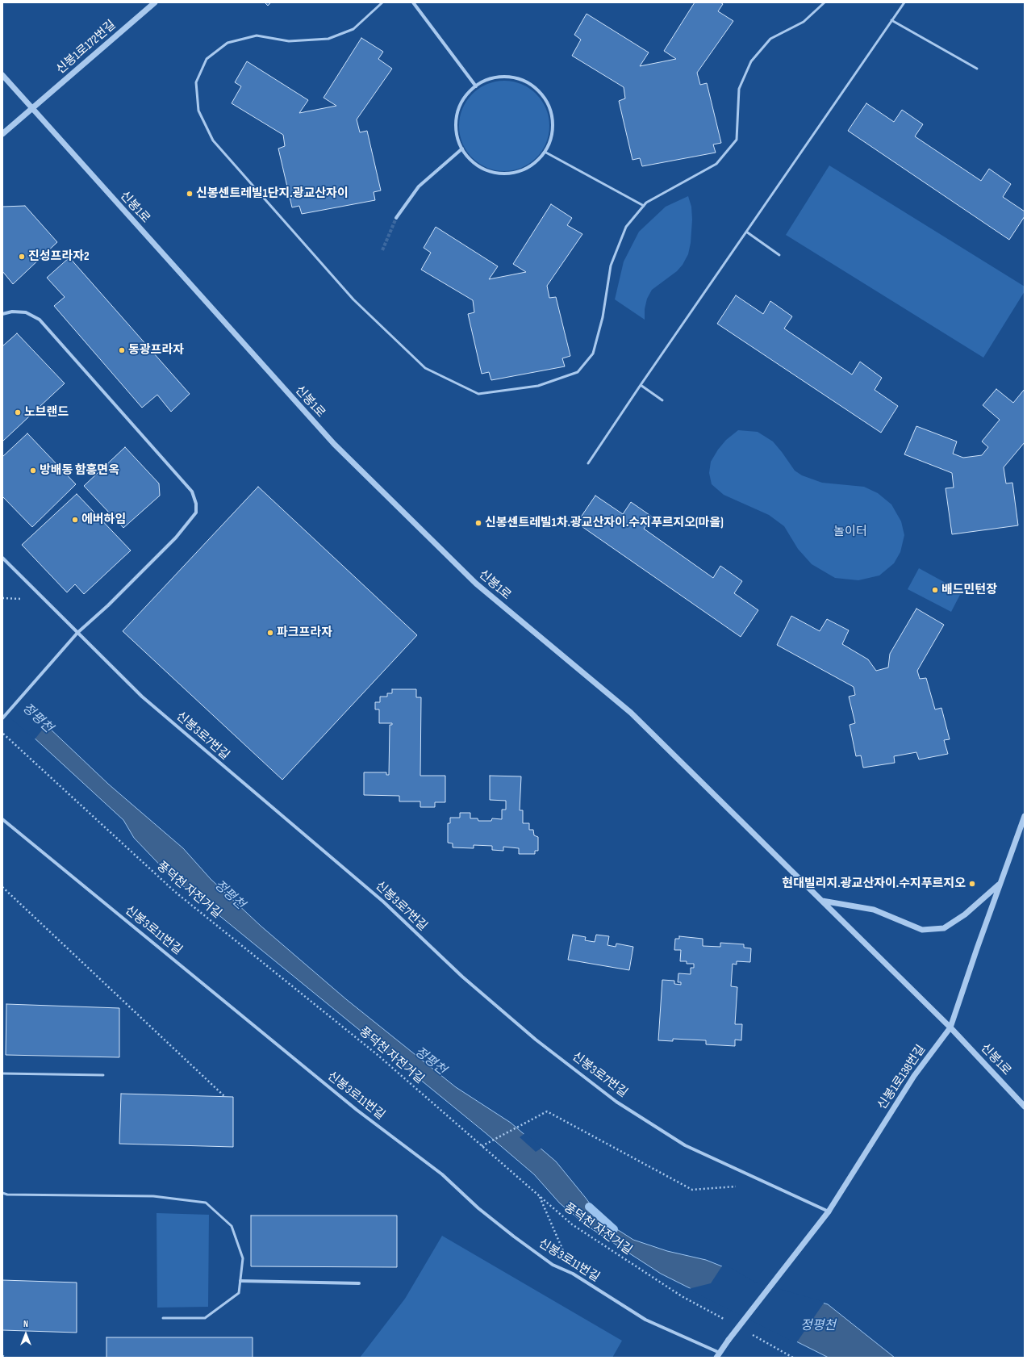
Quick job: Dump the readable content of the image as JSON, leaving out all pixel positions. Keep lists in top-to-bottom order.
{
  "streets": {
    "street": [
      "신봉1로172번길",
      "신봉1로",
      "신봉3로7번길",
      "신봉3로11번길",
      "신봉1로138번길"
    ],
    "path": ["풍덕천 자전거길"]
  },
  "crossings": [
    ["신봉1로172번길", "신봉1로"],
    ["신봉1로", "신봉1로138번길"],
    ["신봉3로7번길", "신봉1로138번길"],
    ["신봉3로11번길", "신봉1로138번길"]
  ],
  "water": ["정평천"],
  "parks": ["놀이터"],
  "places": [
    "신봉센트레빌1단지.광교산자이",
    "진성프라자2",
    "동광프라자",
    "노브랜드",
    "방배동 함흥면옥",
    "에버하임",
    "신봉센트레빌1차.광교산자이.수지푸르지오(마을)",
    "배드민턴장",
    "파크프라자",
    "현대빌리지.광교산자이.수지푸르지오"
  ],
  "north": "top"
}
